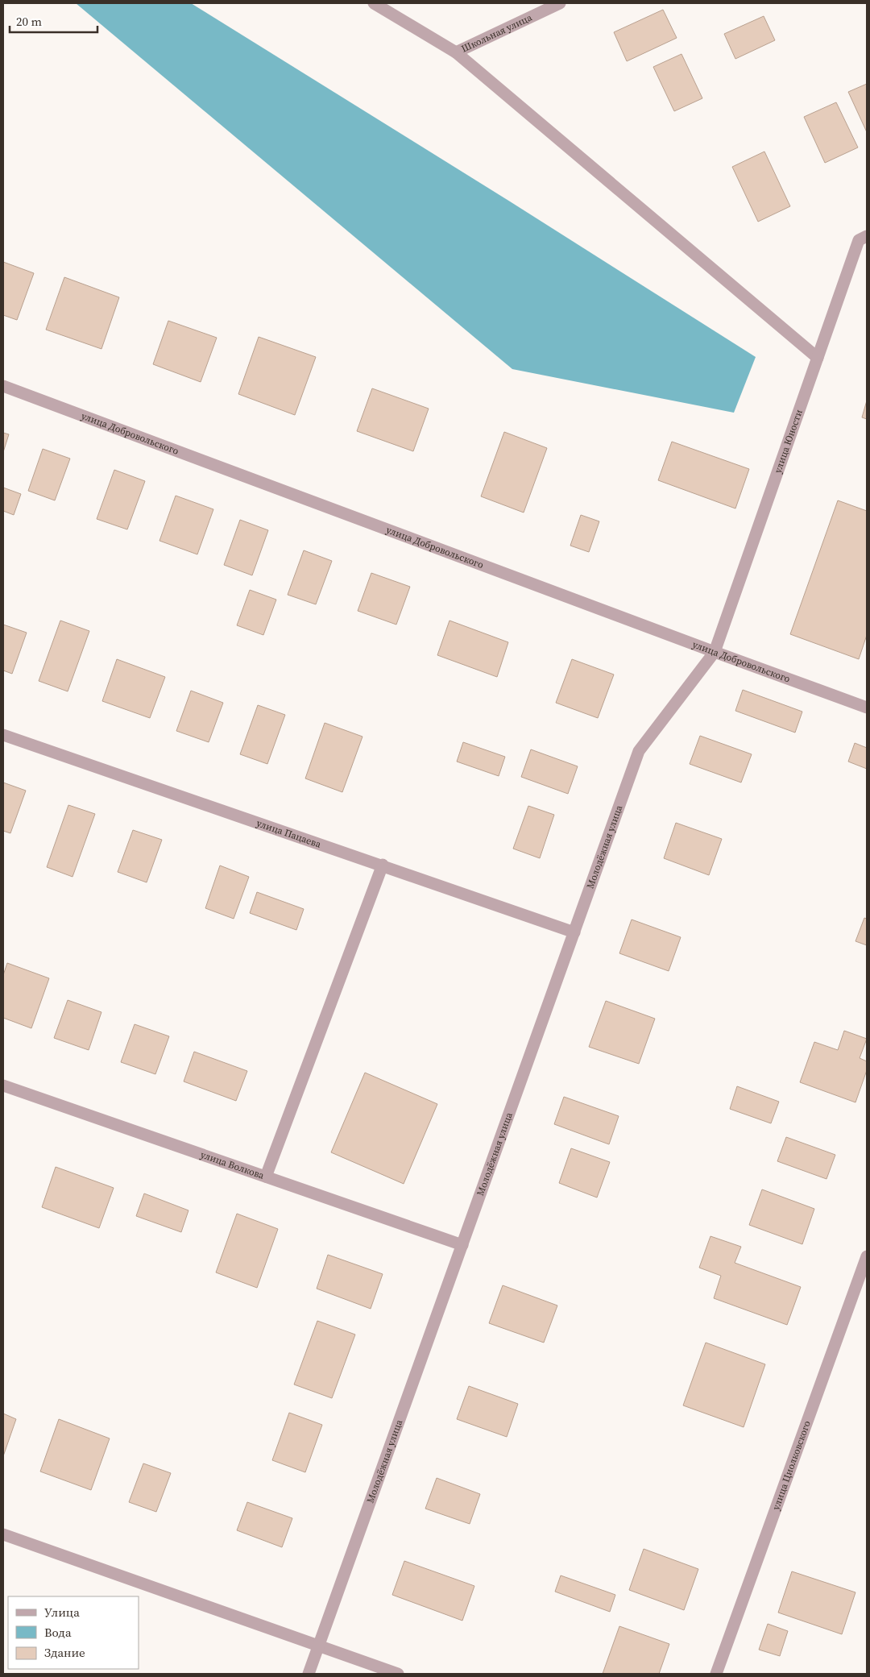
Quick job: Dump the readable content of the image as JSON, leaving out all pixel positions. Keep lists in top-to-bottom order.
{
  "streets": {
    "street": [
      "Школьная улица",
      "улица Добровольского",
      "улица Юности",
      "улица Пацаева",
      "Молодёжная улица",
      "улица Волкова",
      "улица Циолковского"
    ]
  },
  "crossings": [
    ["улица Добровольского", "улица Юности"],
    ["улица Добровольского", "Молодёжная улица"],
    ["улица Юности", "Молодёжная улица"],
    ["улица Пацаева", "Молодёжная улица"],
    ["Молодёжная улица", "улица Волкова"]
  ],
  "legend": ["Улица", "Вода", "Здание"],
  "scale_bar": "20 m"
}
